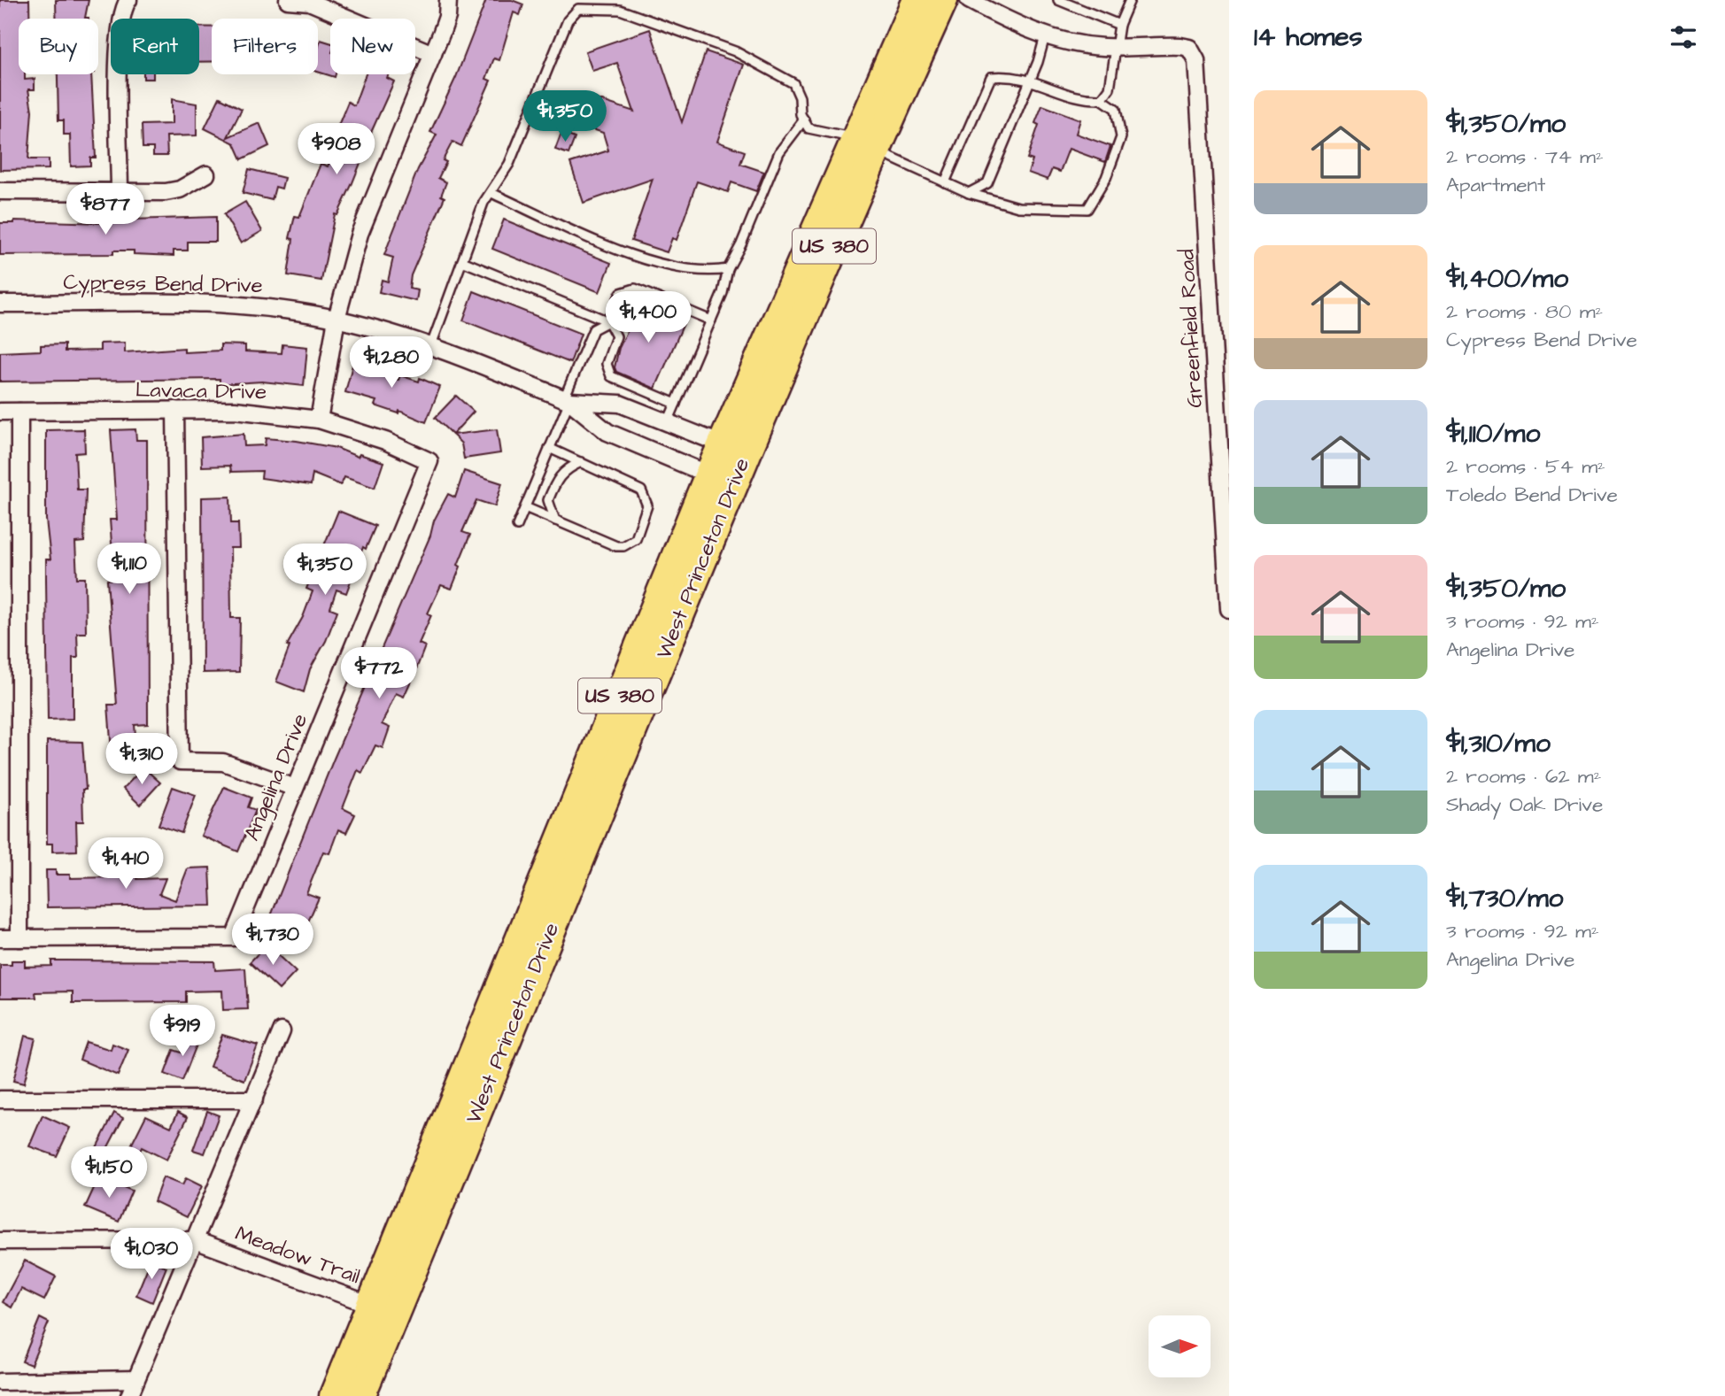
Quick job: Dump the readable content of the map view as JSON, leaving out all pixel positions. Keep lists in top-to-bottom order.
{
  "streets": {
    "highway": ["US 380", "West Princeton Drive"],
    "street": [
      "Cypress Bend Drive",
      "Greenfield Road",
      "Lavaca Drive",
      "Angelina Drive",
      "Meadow Trail"
    ]
  },
  "crossings": [
    ["Cypress Bend Drive", "West Princeton Drive"],
    ["Lavaca Drive", "Angelina Drive"],
    ["West Princeton Drive", "Meadow Trail"]
  ],
  "north": "right",
  "page": {
    "heading": "14 homes",
    "chip": [
      "Buy",
      "Rent",
      "Filters",
      "New"
    ],
    "list": [
      {
        "name": "$1,350/mo",
        "note": "2 rooms · 74 m² · Apartment"
      },
      {
        "name": "$1,400/mo",
        "note": "2 rooms · 80 m² · Cypress Bend Drive"
      },
      {
        "name": "$1,110/mo",
        "note": "2 rooms · 54 m² · Toledo Bend Drive"
      },
      {
        "name": "$1,350/mo",
        "note": "3 rooms · 92 m² · Angelina Drive"
      },
      {
        "name": "$1,310/mo",
        "note": "2 rooms · 62 m² · Shady Oak Drive"
      },
      {
        "name": "$1,730/mo",
        "note": "3 rooms · 92 m² · Angelina Drive"
      }
    ],
    "price": [
      "$1,350",
      "$908",
      "$877",
      "$1,400",
      "$1,280",
      "$1,110",
      "$1,350",
      "$772",
      "$1,310",
      "$1,410",
      "$1,730",
      "$919",
      "$1,150",
      "$1,030"
    ]
  }
}
